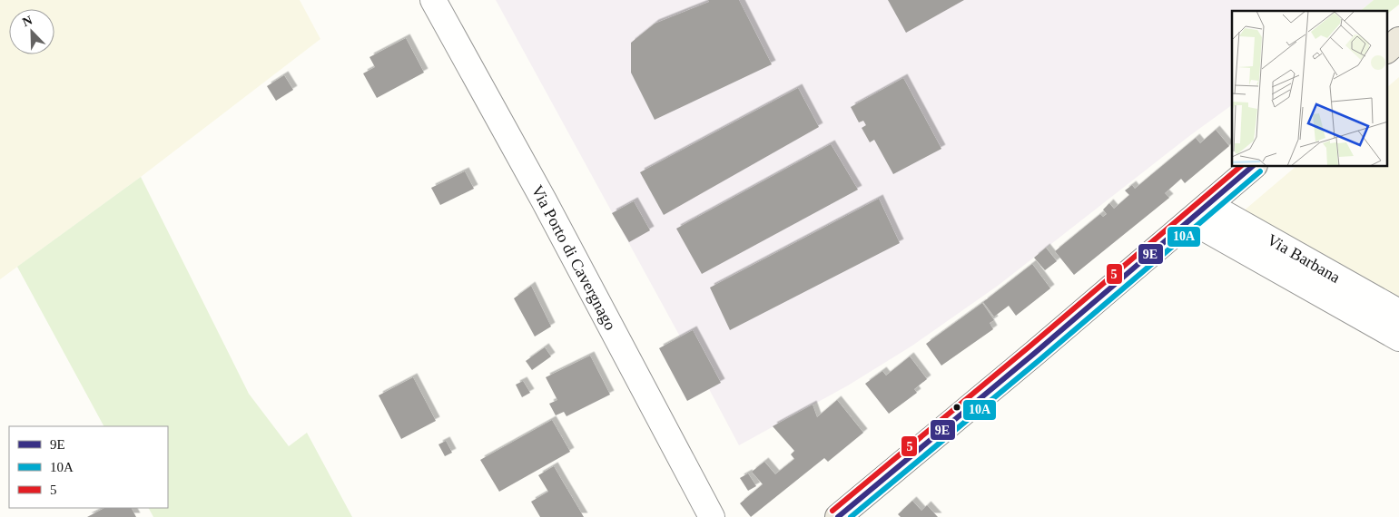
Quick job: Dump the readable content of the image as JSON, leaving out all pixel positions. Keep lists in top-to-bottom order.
{
  "streets": {
    "street": ["Via Porto di Cavergnago", "Via Barbana"]
  },
  "lines": ["transit line 9E", "transit line 5", "transit line 10A"],
  "legend": ["9E", "10A", "5"],
  "north": "top left"
}
